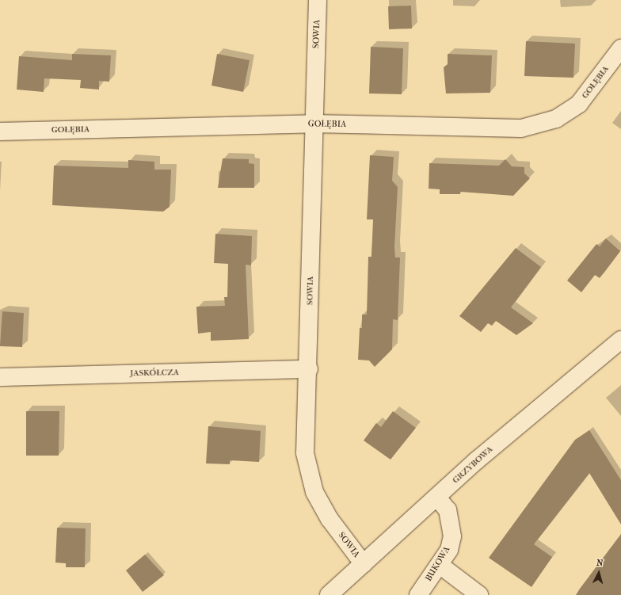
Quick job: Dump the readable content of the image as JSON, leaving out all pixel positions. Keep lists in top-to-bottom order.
{
  "streets": {
    "street": [
      "SOWIA",
      "GOŁĘBIA",
      "JASKÓŁCZA",
      "GRZYBOWA",
      "BUKOWA"
    ]
  },
  "crossings": [
    ["SOWIA", "GOŁĘBIA"],
    ["SOWIA", "JASKÓŁCZA"],
    ["SOWIA", "GRZYBOWA"],
    ["GRZYBOWA", "BUKOWA"]
  ],
  "north": "top"
}
